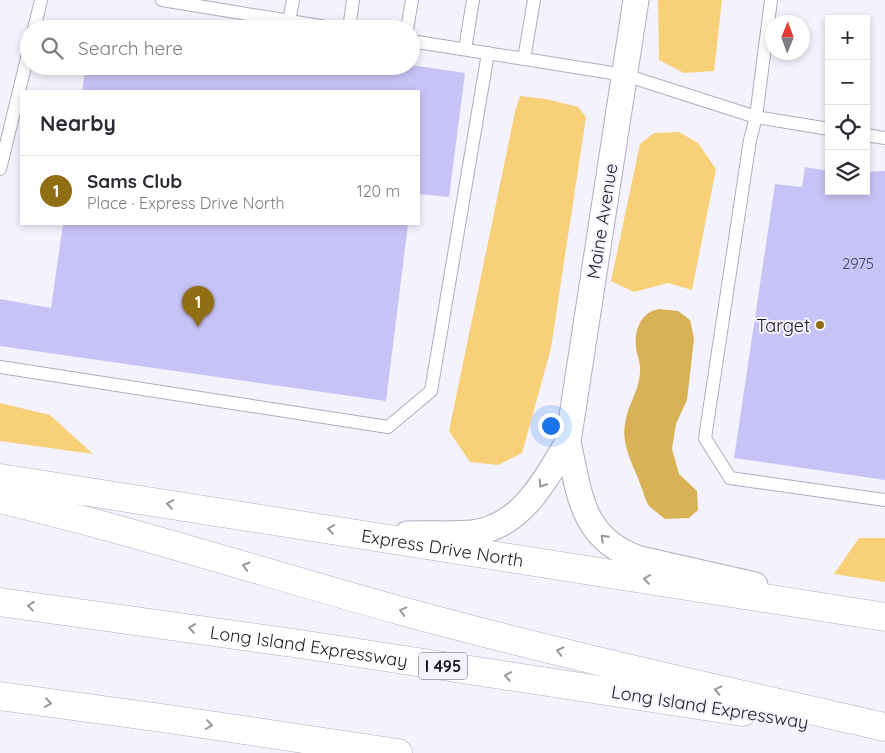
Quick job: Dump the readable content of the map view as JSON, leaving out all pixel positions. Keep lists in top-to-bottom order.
{
  "streets": {
    "main road": ["Express Drive North", "Long Island Expressway", "I 495"],
    "street": ["Maine Avenue"]
  },
  "places": ["Target"],
  "house_numbers": ["2975"],
  "north": "top",
  "page": {
    "map_buttons": ["+", "−"],
    "search": "Search here",
    "heading": "Nearby",
    "list": [
      {
        "mark": "1",
        "name": "Sams Club",
        "note": "Place · Express Drive North",
        "value": "120 m"
      }
    ],
    "pins": "1"
  }
}
